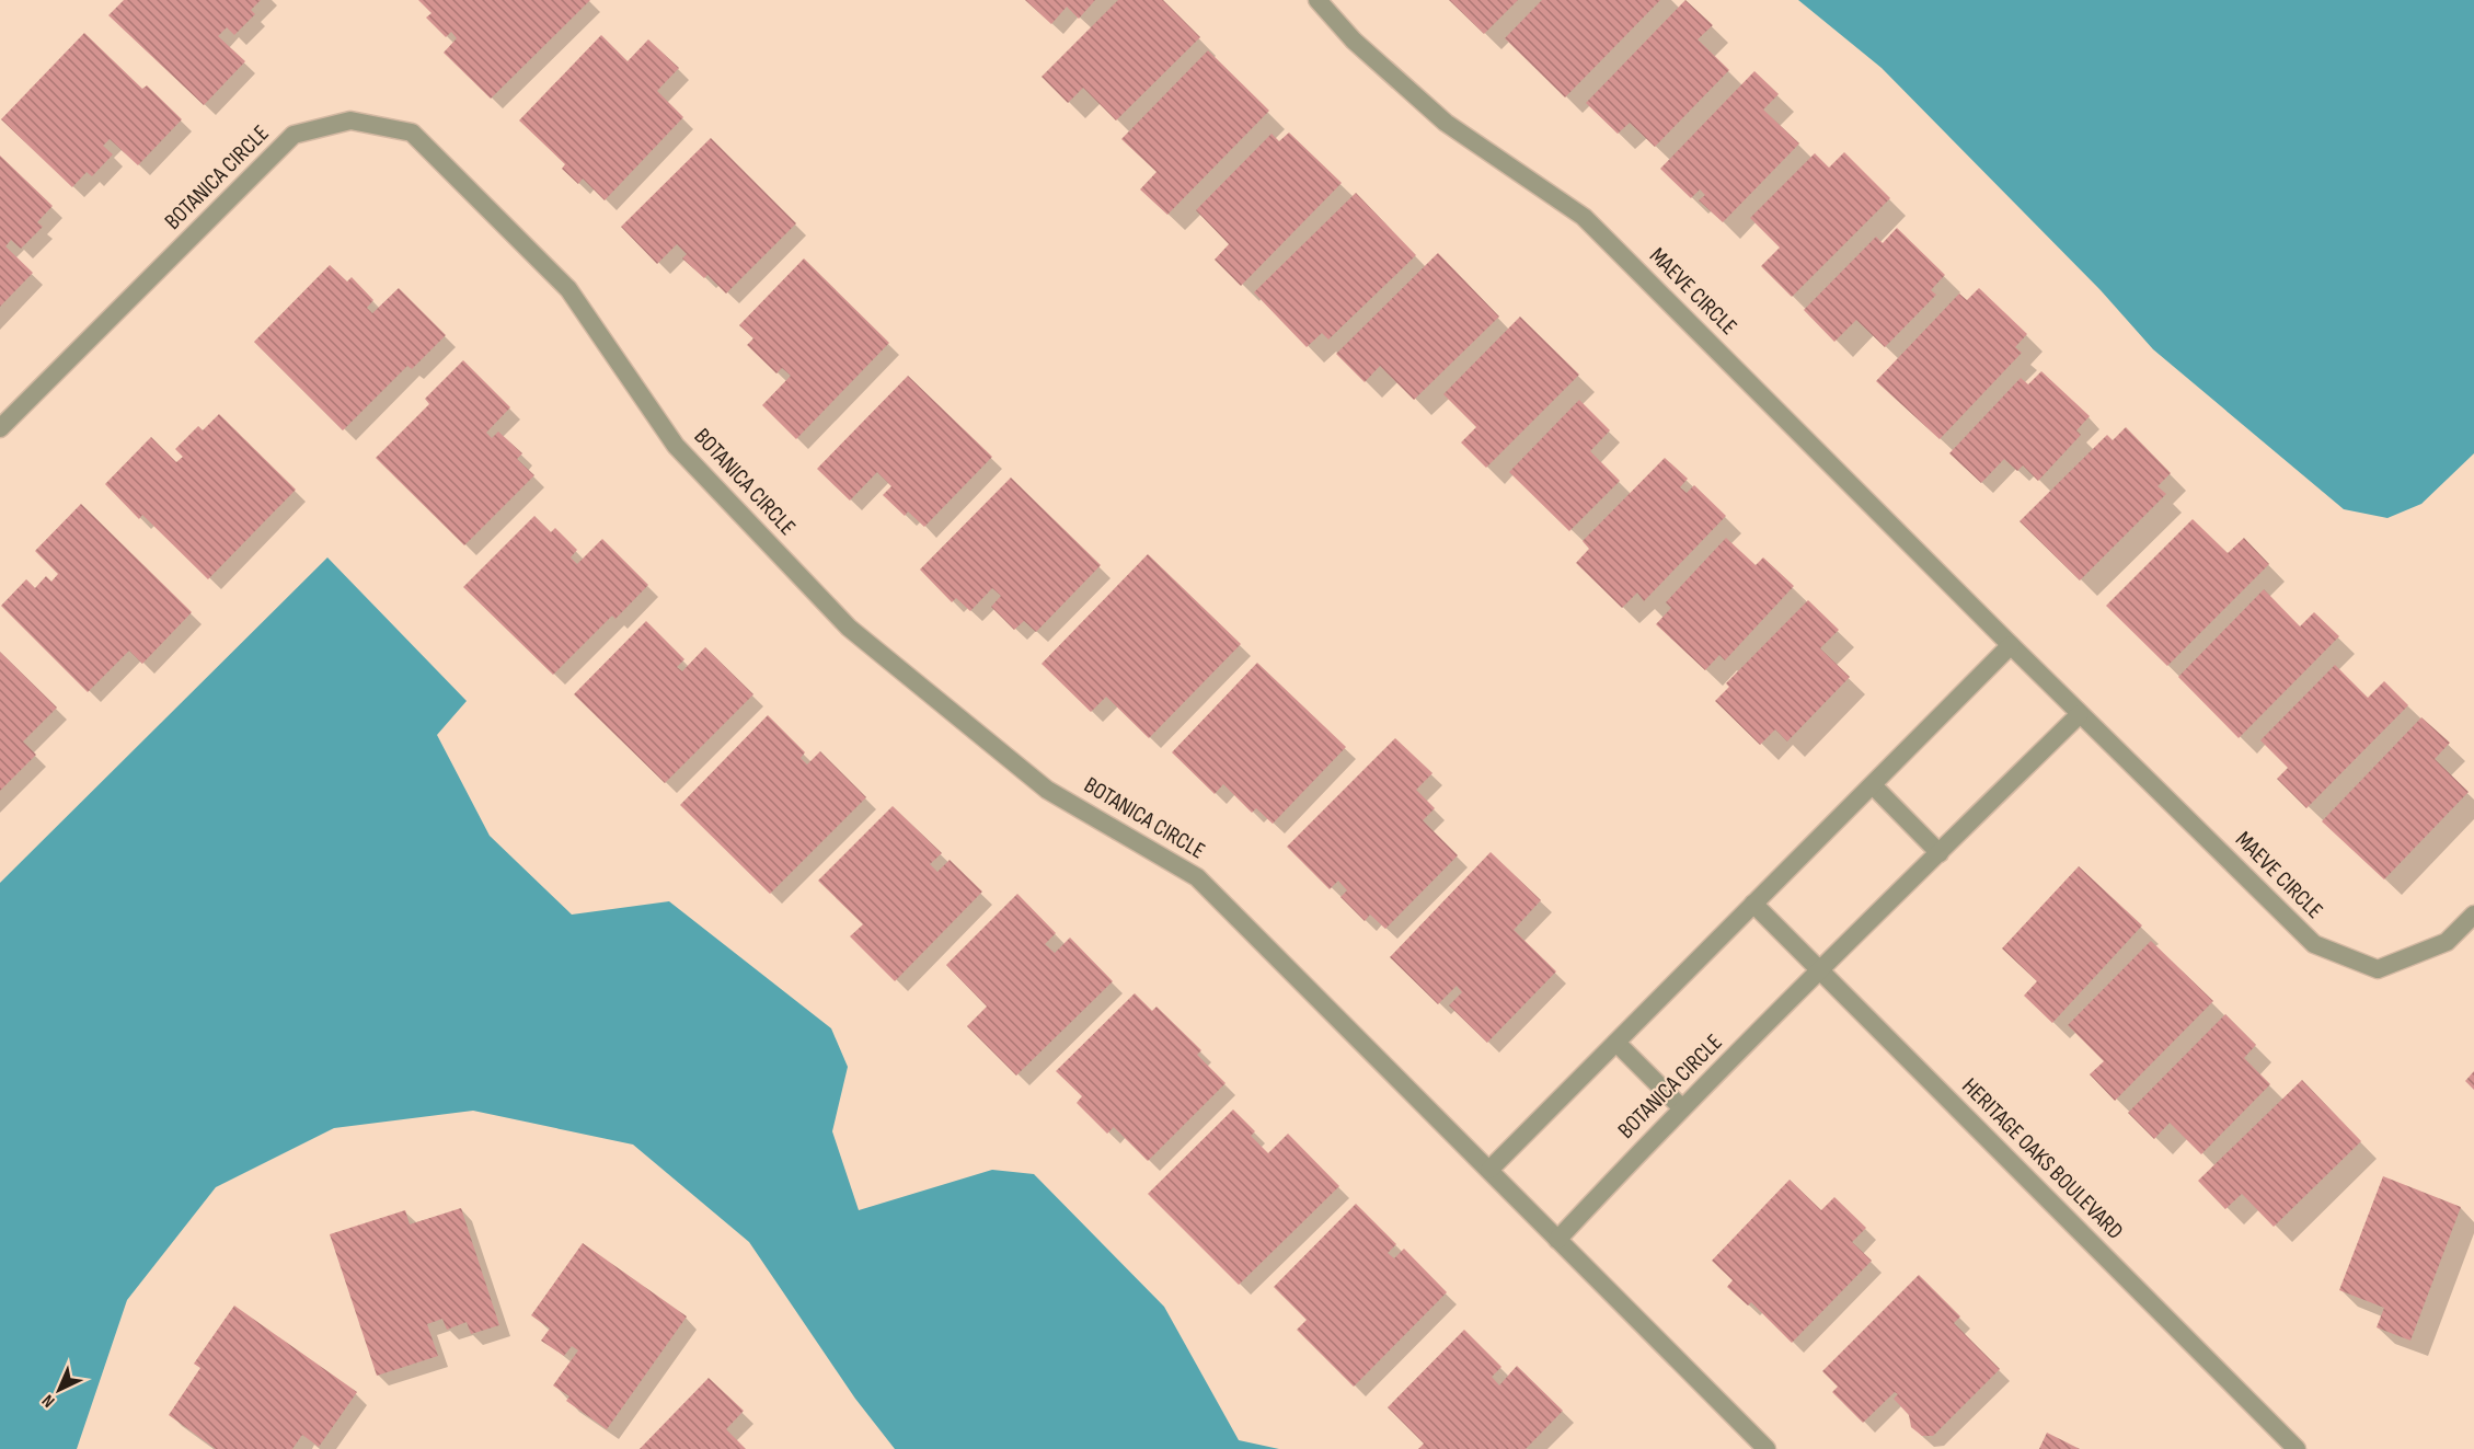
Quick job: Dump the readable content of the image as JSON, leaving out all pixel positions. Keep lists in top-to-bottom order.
{
  "streets": {
    "street": ["BOTANICA CIRCLE", "MAEVE CIRCLE", "HERITAGE OAKS BOULEVARD"]
  },
  "crossings": [
    ["BOTANICA CIRCLE", "HERITAGE OAKS BOULEVARD"]
  ],
  "north": "bottom left"
}
